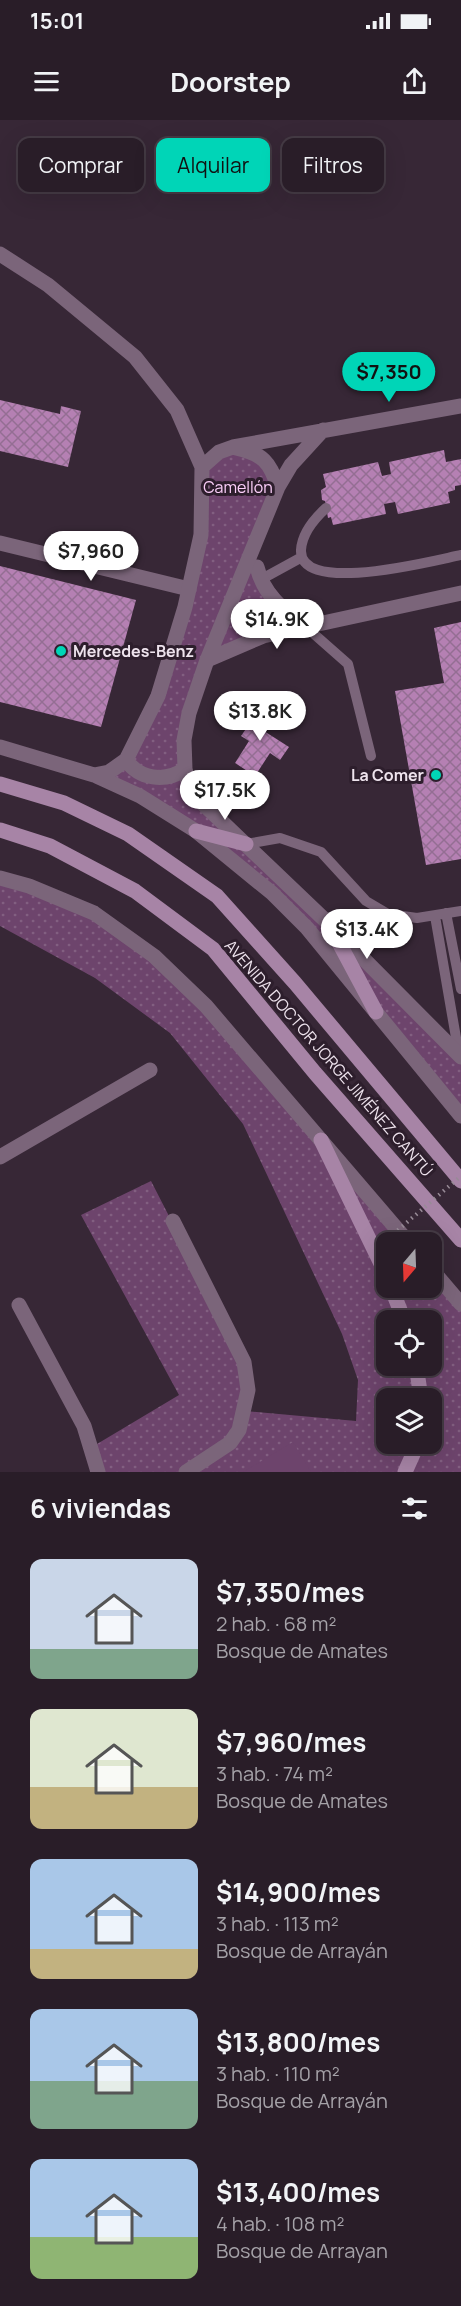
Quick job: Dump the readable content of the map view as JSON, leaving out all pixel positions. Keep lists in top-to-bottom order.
{
  "streets": {
    "main road": ["AVENIDA DOCTOR JORGE JIMÉNEZ CANTÚ"]
  },
  "parks": ["Camellón"],
  "places": ["Mercedes-Benz", "La Comer"],
  "north": "bottom",
  "page": {
    "status": "15:01",
    "header": "Doorstep",
    "chip": ["Comprar", "Alquilar", "Filtros"],
    "price": [
      "$7,350",
      "$7,960",
      "$14.9K",
      "$13.8K",
      "$17.5K",
      "$13.4K"
    ],
    "heading": "6 viviendas",
    "list": [
      {
        "name": "$7,350/mes",
        "note": "2 hab. · 68 m² · Bosque de Amates"
      },
      {
        "name": "$7,960/mes",
        "note": "3 hab. · 74 m² · Bosque de Amates"
      },
      {
        "name": "$14,900/mes",
        "note": "3 hab. · 113 m² · Bosque de Arrayán"
      },
      {
        "name": "$13,800/mes",
        "note": "3 hab. · 110 m² · Bosque de Arrayán"
      },
      {
        "name": "$13,400/mes",
        "note": "4 hab. · 108 m² · Bosque de Arrayan"
      }
    ]
  }
}
